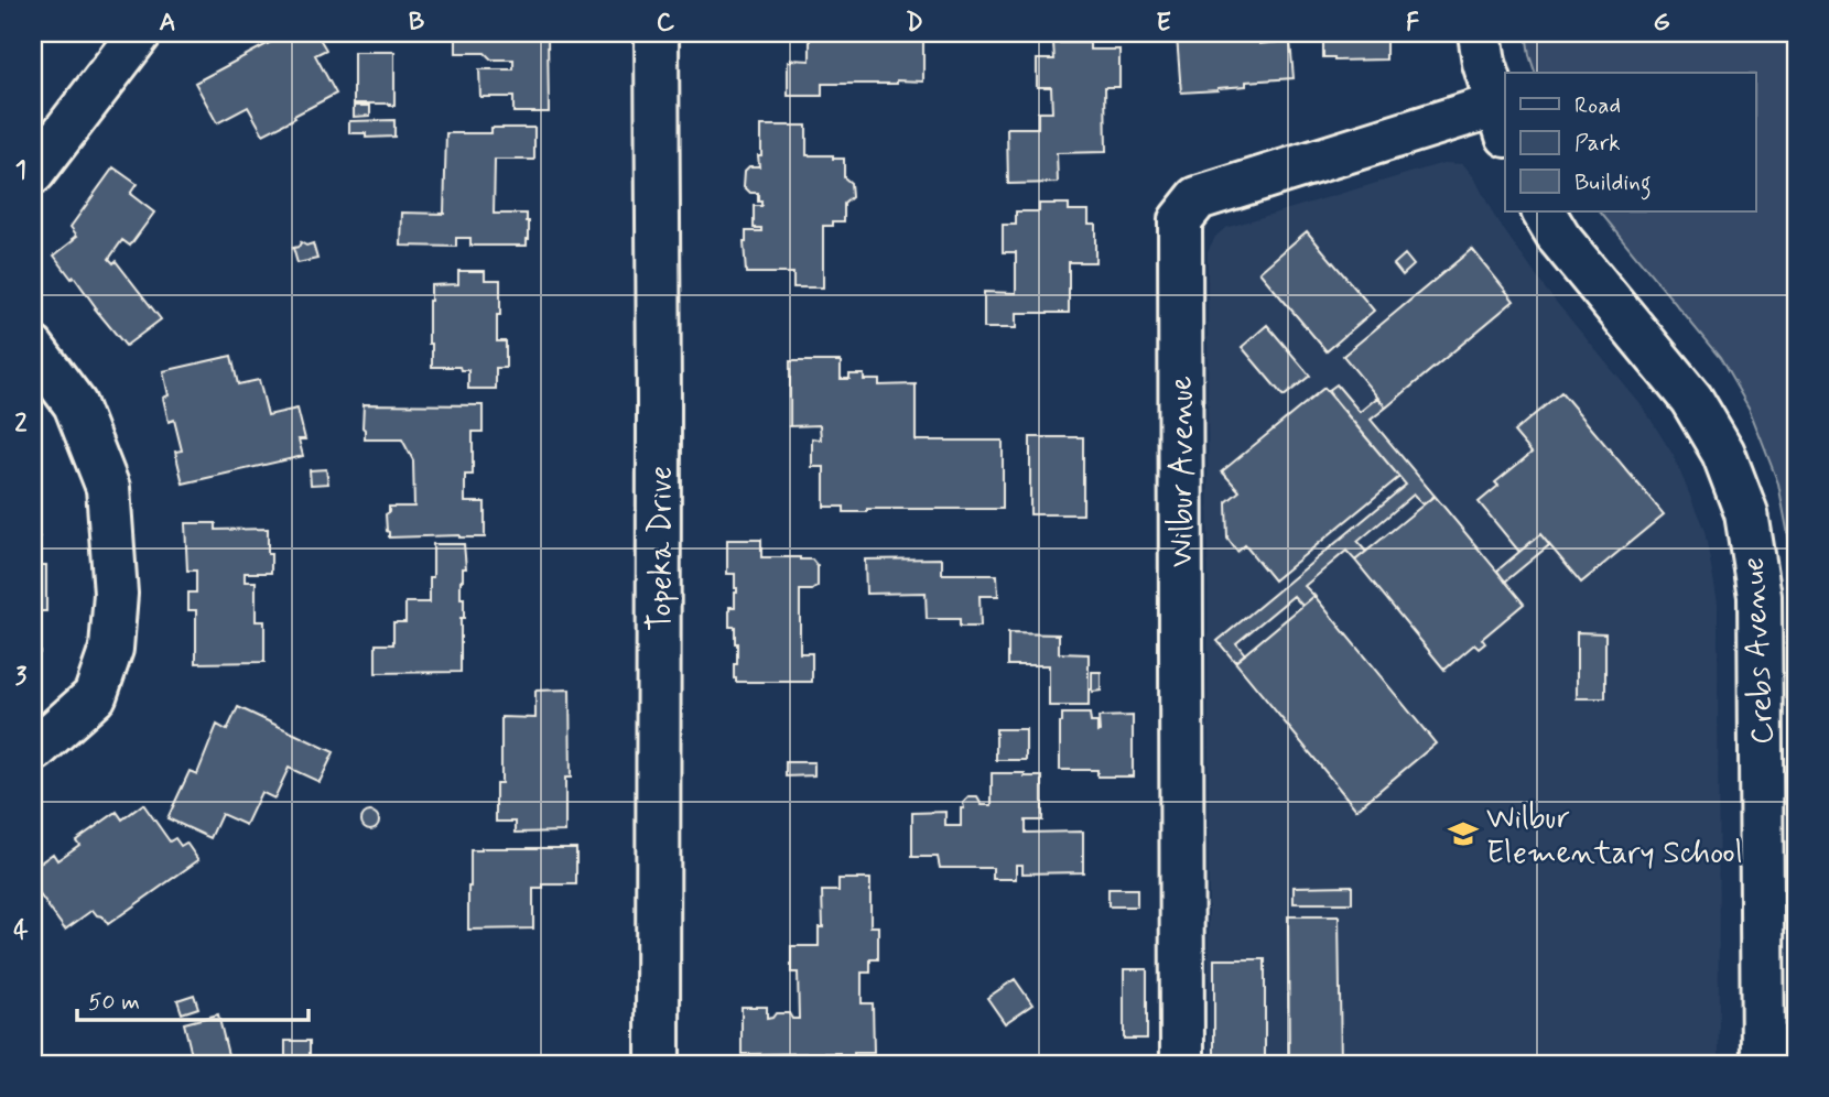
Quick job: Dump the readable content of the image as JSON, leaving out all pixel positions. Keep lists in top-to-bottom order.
{
  "streets": {
    "street": ["Wilbur Avenue", "Topeka Drive", "Crebs Avenue"]
  },
  "places": {
    "school or university": ["Wilbur Elementary School"]
  },
  "legend": ["Road", "Park", "Building"],
  "scale_bar": "50 m",
  "grid": {
    "columns": [
      "A",
      "B",
      "C",
      "D",
      "E",
      "F",
      "G"
    ],
    "rows": [
      "1",
      "2",
      "3",
      "4"
    ]
  }
}
